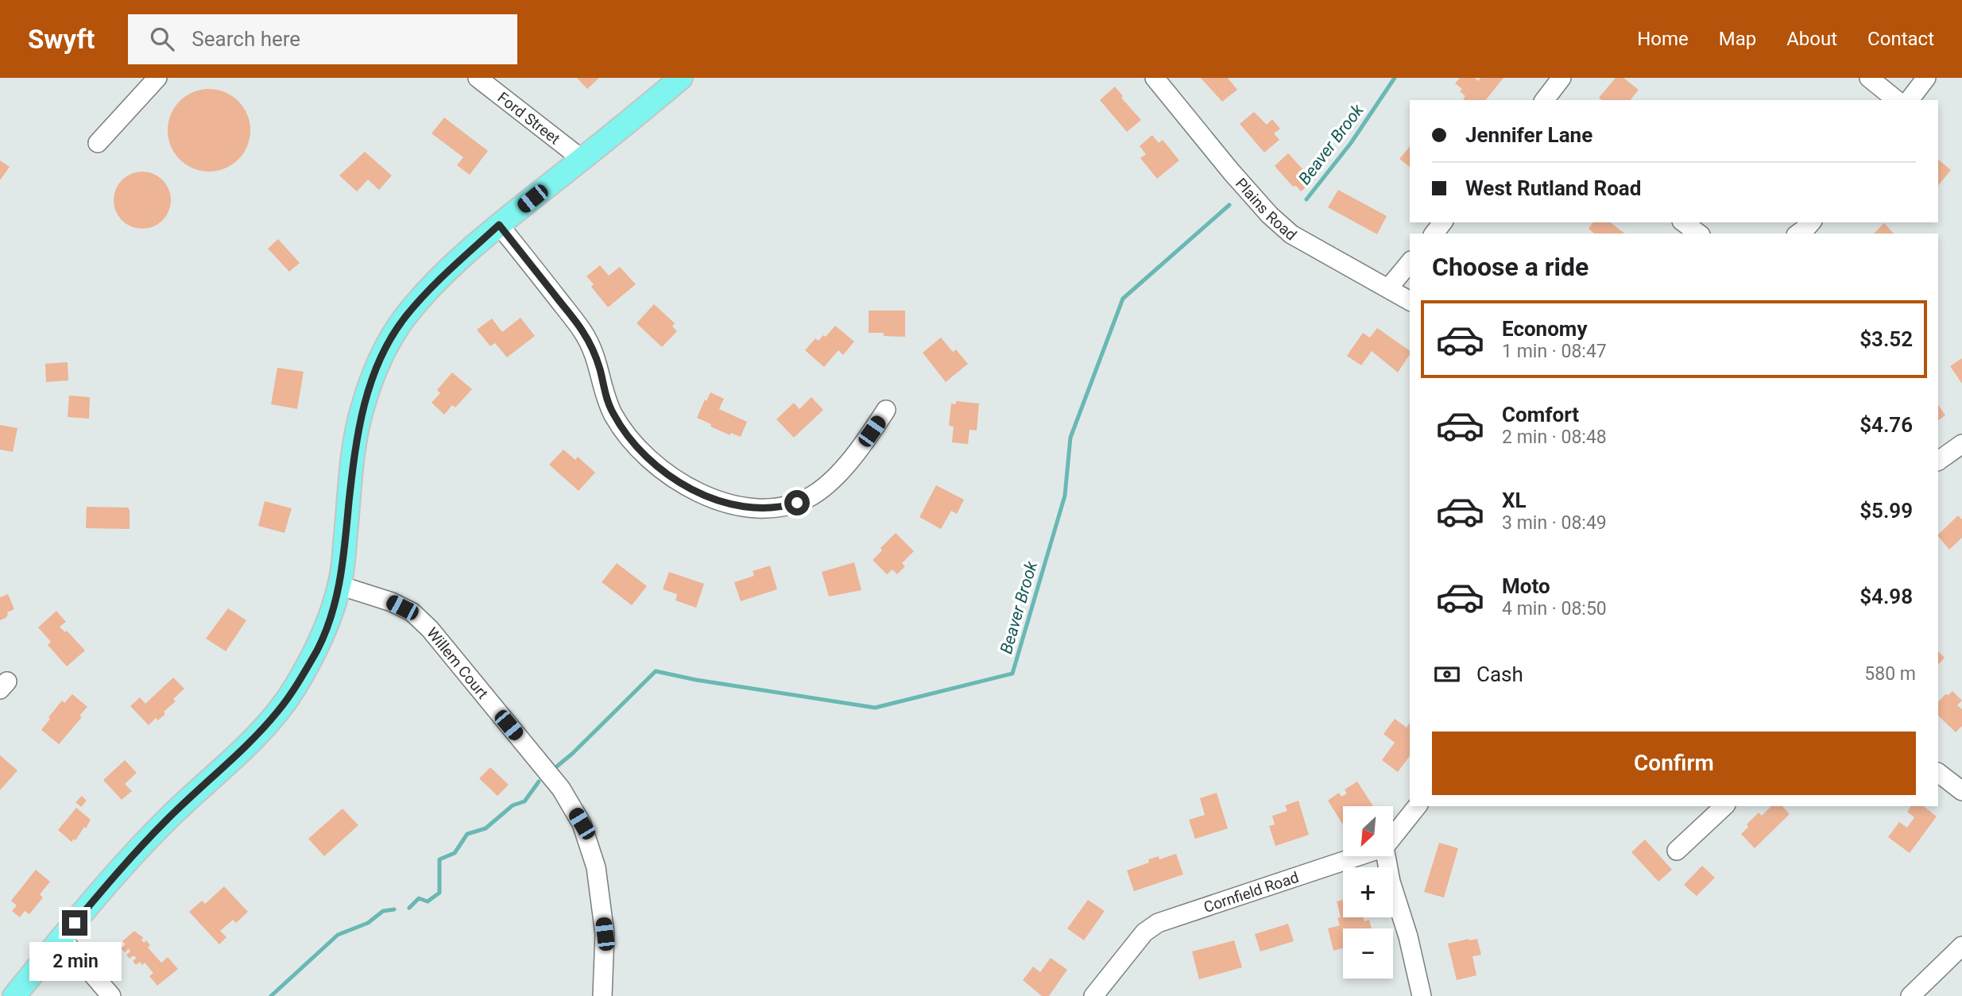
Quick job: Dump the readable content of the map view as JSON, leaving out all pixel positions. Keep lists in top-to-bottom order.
{
  "streets": {
    "street": [
      "Ford Street",
      "Plains Road",
      "Willem Court",
      "Cornfield Road"
    ]
  },
  "water": ["Beaver Brook"],
  "north": "bottom left",
  "page": {
    "header": "Swyft",
    "search": "Search here",
    "nav": [
      "Home",
      "Map",
      "About",
      "Contact"
    ],
    "banner": ["Jennifer Lane", "West Rutland Road"],
    "heading": "Choose a ride",
    "list": [
      {
        "name": "Economy",
        "note": "1 min · 08:47",
        "value": "$3.52"
      },
      {
        "name": "Comfort",
        "note": "2 min · 08:48",
        "value": "$4.76"
      },
      {
        "name": "XL",
        "note": "3 min · 08:49",
        "value": "$5.99"
      },
      {
        "name": "Moto",
        "note": "4 min · 08:50",
        "value": "$4.98"
      }
    ],
    "pay": ["Cash", "580 m"],
    "buttons": "Confirm",
    "map_buttons": ["+", "−"],
    "bubble": "2 min"
  }
}
